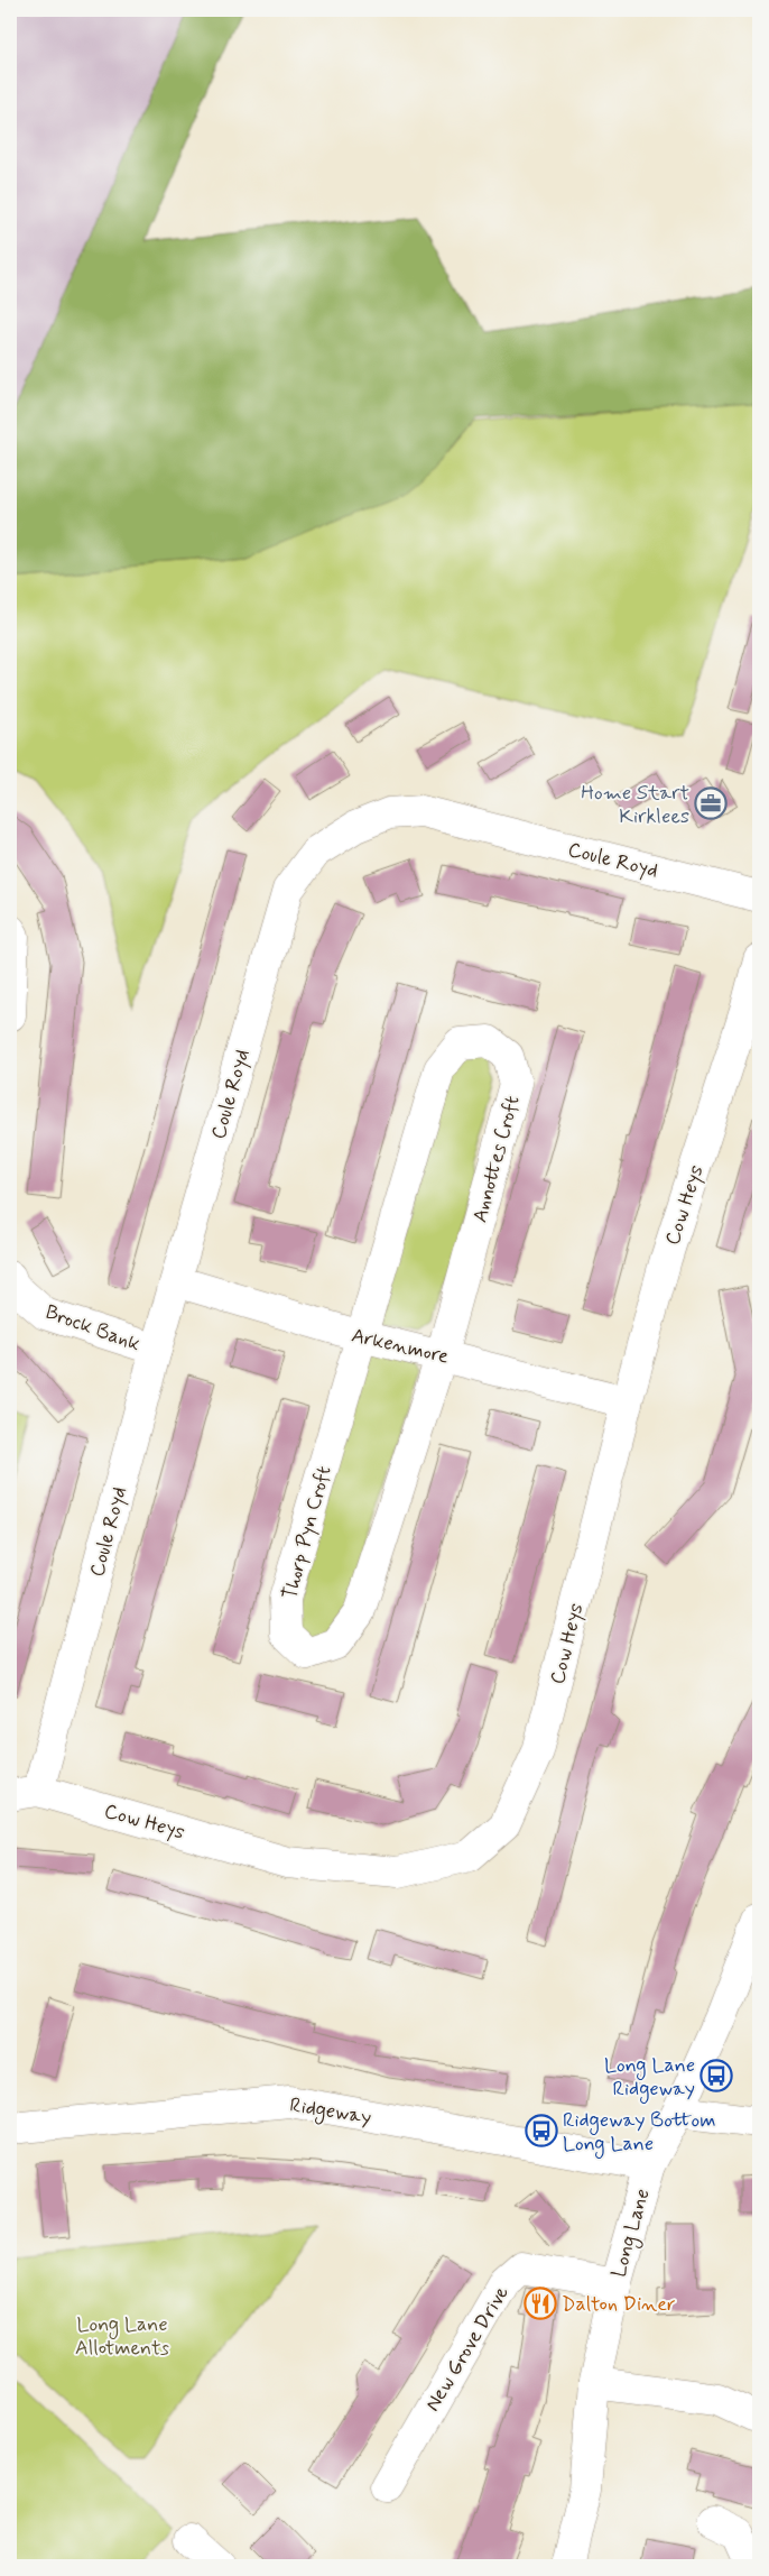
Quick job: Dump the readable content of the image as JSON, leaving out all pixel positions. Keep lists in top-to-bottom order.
{
  "streets": {
    "street": [
      "Coule Royd",
      "Annottes Croft",
      "Cow Heys",
      "Brock Bank",
      "Arkenmore",
      "Thorp Pyn Croft",
      "Ridgeway",
      "Long Lane",
      "New Grove Drive"
    ]
  },
  "crossings": [
    ["Coule Royd", "Cow Heys"],
    ["Coule Royd", "Brock Bank"],
    ["Coule Royd", "Arkenmore"],
    ["Annottes Croft", "Arkenmore"],
    ["Annottes Croft", "Thorp Pyn Croft"],
    ["Cow Heys", "Arkenmore"],
    ["Arkenmore", "Thorp Pyn Croft"],
    ["Ridgeway", "Long Lane"],
    ["Long Lane", "New Grove Drive"]
  ],
  "parks": ["Long Lane Allotments"],
  "places": {
    "office": ["Home Start Kirklees"],
    "bus stop": ["Long Lane Ridgeway", "Ridgeway Bottom Long Lane"],
    "restaurant": ["Dalton Diner"]
  }
}
